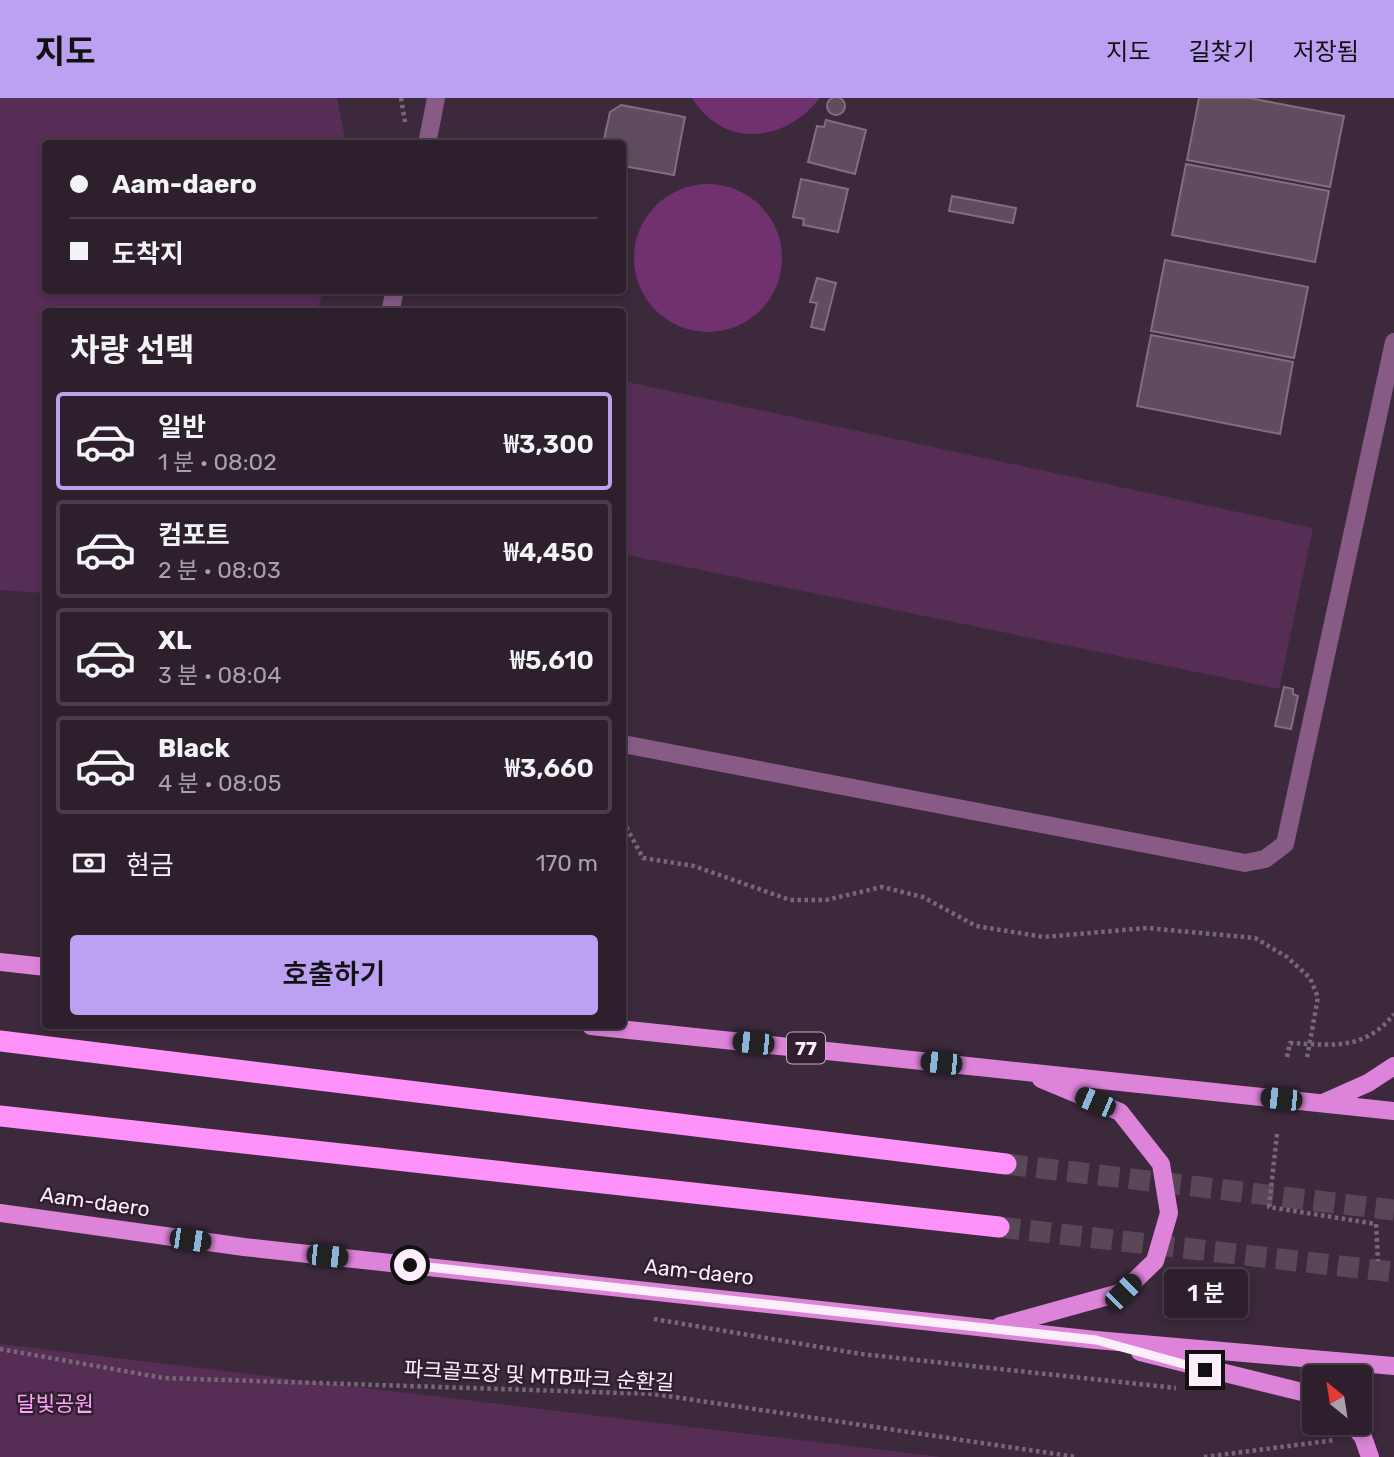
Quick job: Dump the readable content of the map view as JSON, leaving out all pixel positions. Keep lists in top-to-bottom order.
{
  "streets": {
    "main road": ["77", "Aam-daero"],
    "path": ["파크골프장 및 MTB파크 순환길"]
  },
  "parks": ["달빛공원"],
  "north": "top left",
  "page": {
    "header": "지도",
    "nav": ["지도", "길찾기", "저장됨"],
    "banner": ["Aam-daero", "도착지"],
    "heading": "차량 선택",
    "list": [
      {
        "name": "일반",
        "note": "1 분 · 08:02",
        "value": "₩3,300"
      },
      {
        "name": "컴포트",
        "note": "2 분 · 08:03",
        "value": "₩4,450"
      },
      {
        "name": "XL",
        "note": "3 분 · 08:04",
        "value": "₩5,610"
      },
      {
        "name": "Black",
        "note": "4 분 · 08:05",
        "value": "₩3,660"
      }
    ],
    "pay": ["현금", "170 m"],
    "buttons": "호출하기",
    "bubble": "1 분"
  }
}
